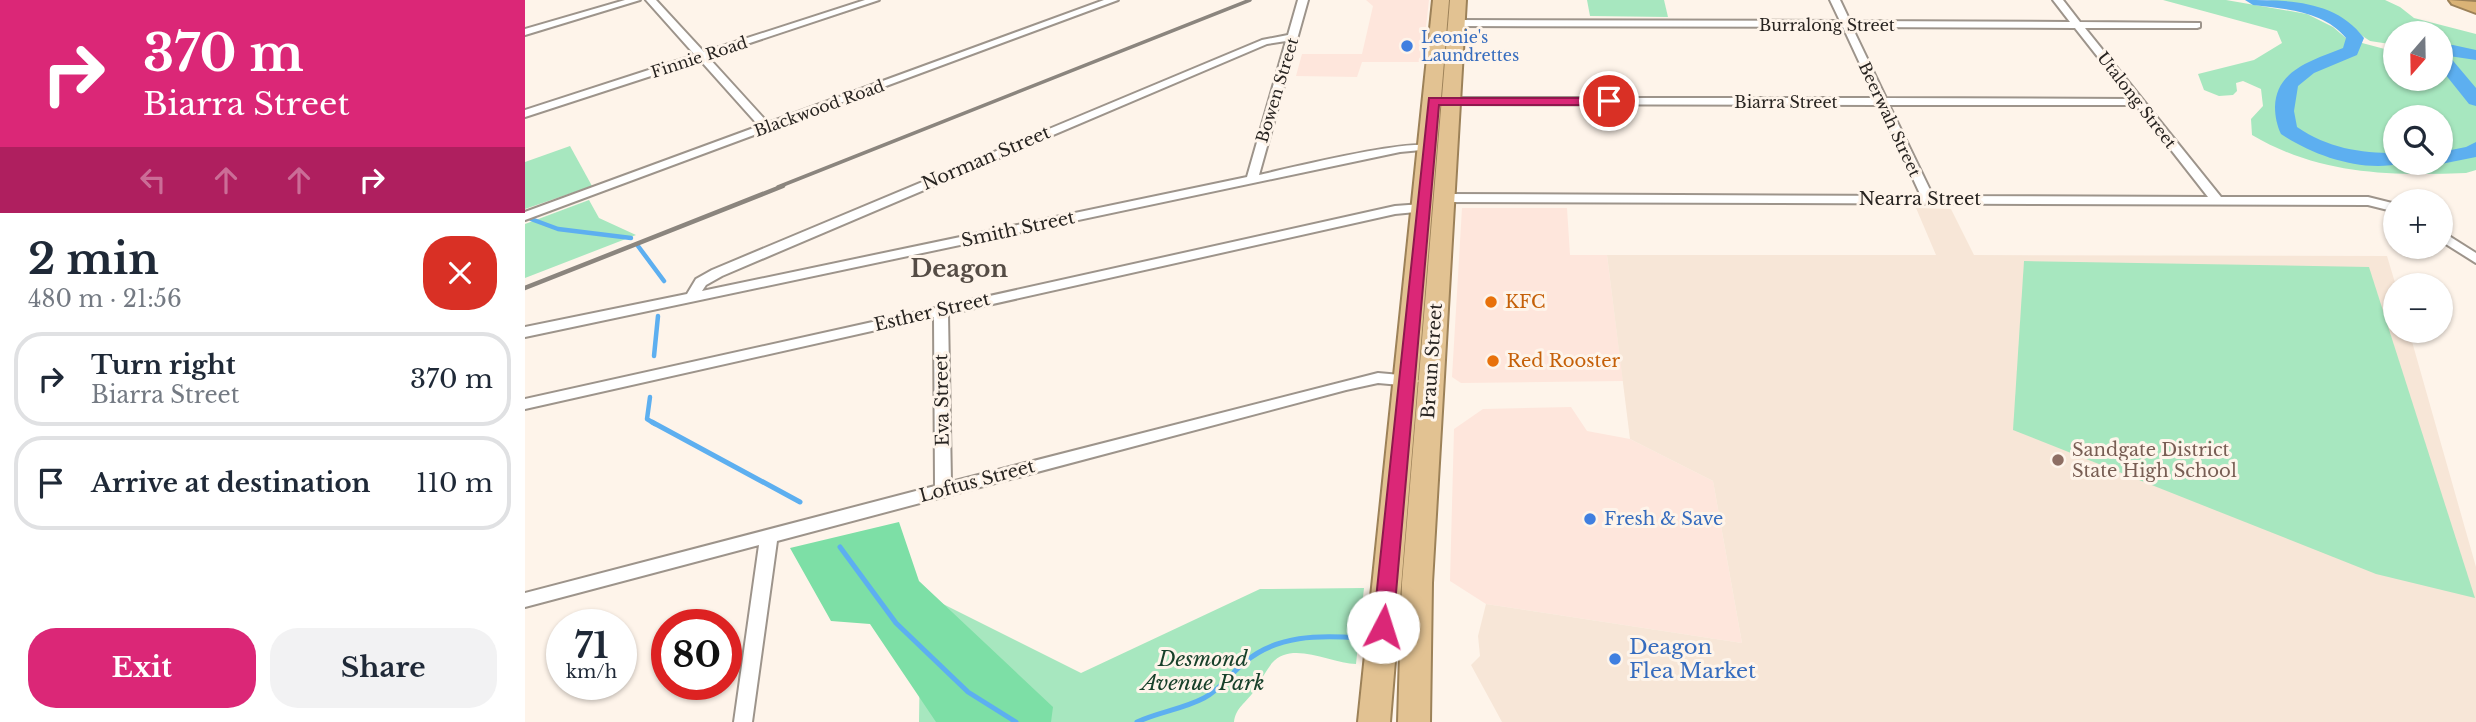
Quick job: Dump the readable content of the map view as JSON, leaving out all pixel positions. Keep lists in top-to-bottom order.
{
  "streets": {
    "highway": ["Braun Street"],
    "street": [
      "Burralong Street",
      "Finnie Road",
      "Bowen Street",
      "Utalong Street",
      "Biarra Street",
      "Blackwood Road",
      "Beerwah Street",
      "Norman Street",
      "Nearra Street",
      "Smith Street",
      "Esther Street",
      "Eva Street",
      "Loftus Street"
    ]
  },
  "crossings": [
    ["Burralong Street", "Utalong Street"],
    ["Burralong Street", "Beerwah Street"],
    ["Burralong Street", "Braun Street"],
    ["Bowen Street", "Norman Street"],
    ["Bowen Street", "Smith Street"],
    ["Utalong Street", "Biarra Street"],
    ["Utalong Street", "Nearra Street"],
    ["Biarra Street", "Beerwah Street"],
    ["Biarra Street", "Braun Street"],
    ["Beerwah Street", "Nearra Street"],
    ["Norman Street", "Smith Street"],
    ["Nearra Street", "Braun Street"],
    ["Smith Street", "Braun Street"],
    ["Esther Street", "Braun Street"],
    ["Esther Street", "Eva Street"],
    ["Braun Street", "Loftus Street"],
    ["Eva Street", "Loftus Street"]
  ],
  "districts": ["Deagon"],
  "parks": ["Desmond Avenue Park"],
  "places": [
    "Leonie's Laundrettes",
    "KFC",
    "Red Rooster",
    "Sandgate District State High School",
    "Fresh & Save",
    "Deagon Flea Market"
  ],
  "north": "bottom",
  "page": {
    "turn": ["370 m", "Biarra Street"],
    "map_buttons": ["+", "−"],
    "heading": ["2 min", "480 m · 21:56"],
    "list": [
      {
        "name": "Turn right",
        "note": "Biarra Street",
        "value": "370 m"
      },
      {
        "name": "Arrive at destination",
        "value": "110 m"
      }
    ],
    "speed": "71 km/h",
    "limit": "80",
    "buttons": ["Exit", "Share"]
  }
}
